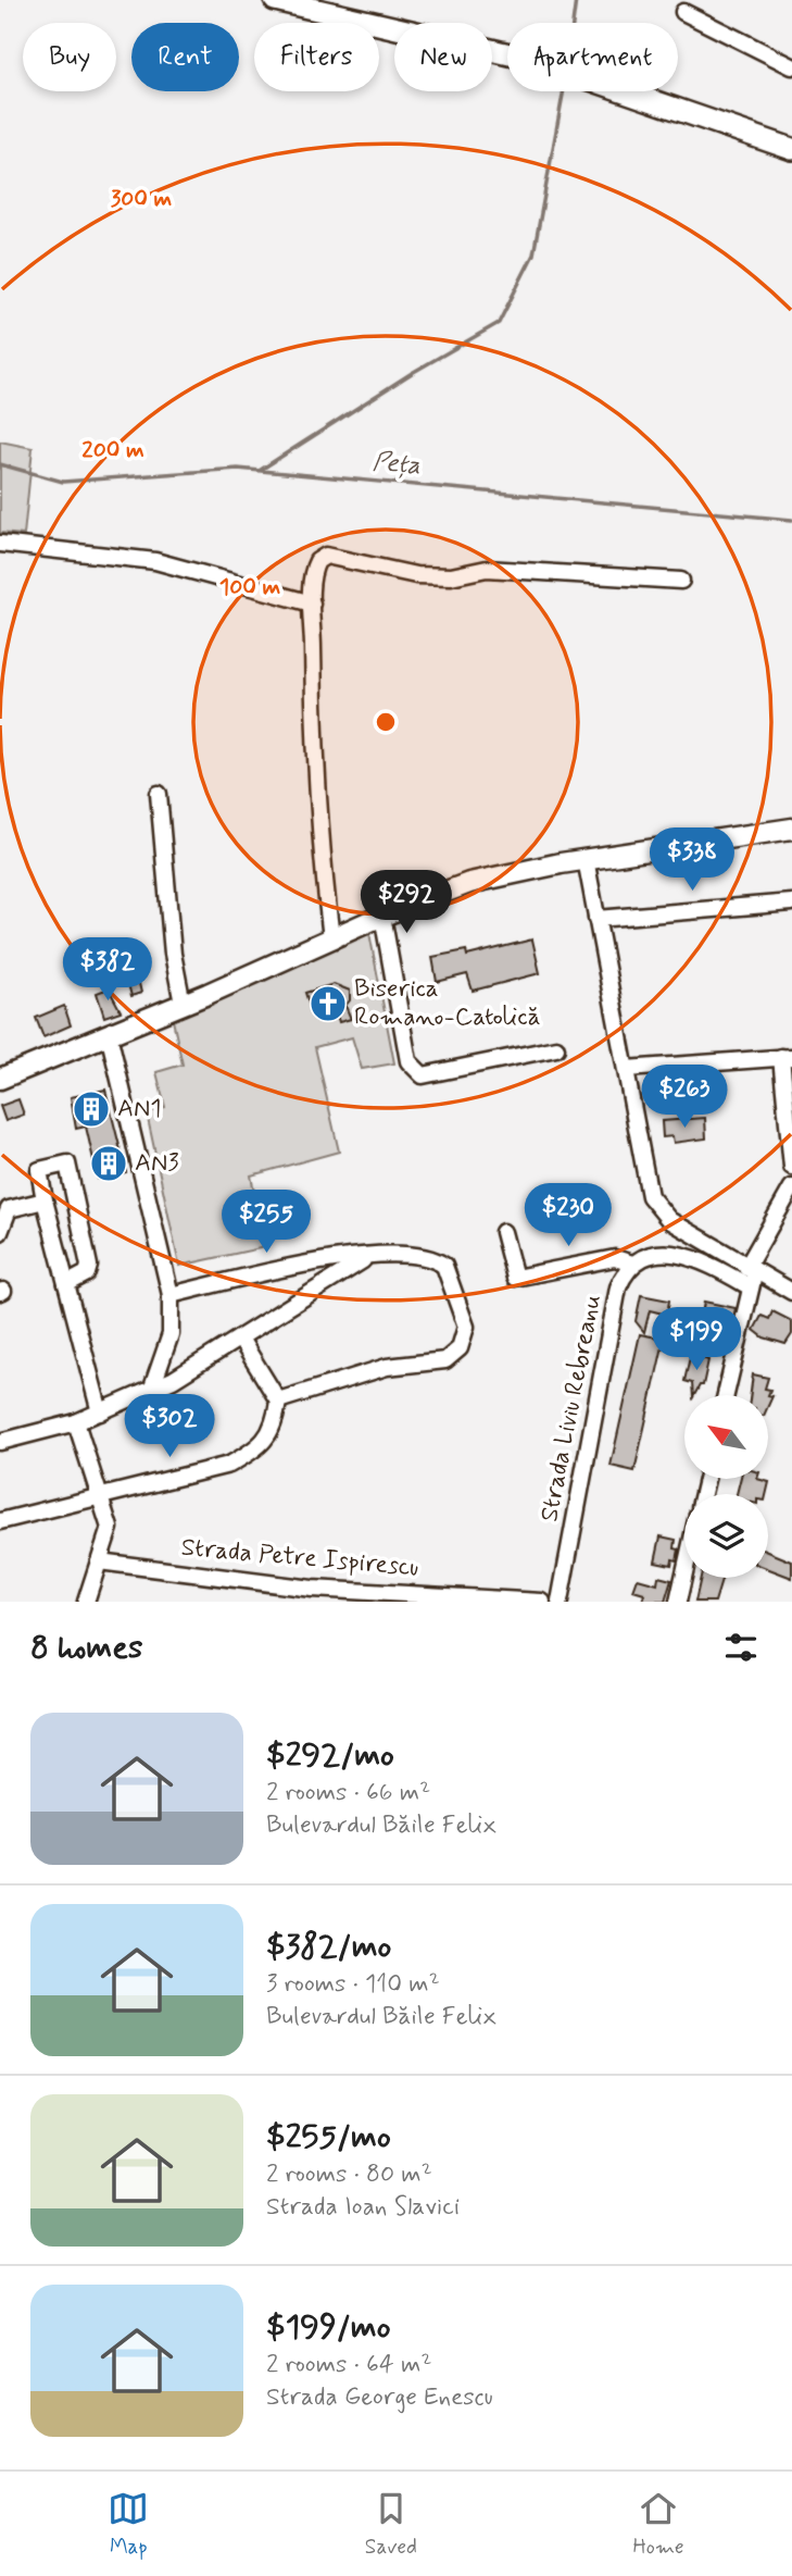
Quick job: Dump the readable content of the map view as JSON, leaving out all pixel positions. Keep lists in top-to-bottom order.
{
  "streets": {
    "street": ["Strada Liviu Rebreanu", "Strada Petre Ispirescu"]
  },
  "water": ["Peța"],
  "places": {
    "church": ["Biserica Romano-Catolică"],
    "building": ["AN1", "AN3"]
  },
  "north": "top left",
  "page": {
    "chip": [
      "Buy",
      "Rent",
      "Filters",
      "New",
      "Apartment"
    ],
    "price": [
      "$338",
      "$292",
      "$382",
      "$263",
      "$230",
      "$255",
      "$199",
      "$302"
    ],
    "heading": "8 homes",
    "list": [
      {
        "name": "$292/mo",
        "note": "2 rooms · 66 m² · Bulevardul Băile Felix"
      },
      {
        "name": "$382/mo",
        "note": "3 rooms · 110 m² · Bulevardul Băile Felix"
      },
      {
        "name": "$255/mo",
        "note": "2 rooms · 80 m² · Strada Ioan Slavici"
      },
      {
        "name": "$199/mo",
        "note": "2 rooms · 64 m² · Strada George Enescu"
      }
    ],
    "tabs": ["Map", "Saved", "Home"]
  },
  "rings": ["300 m", "200 m", "100 m"]
}
